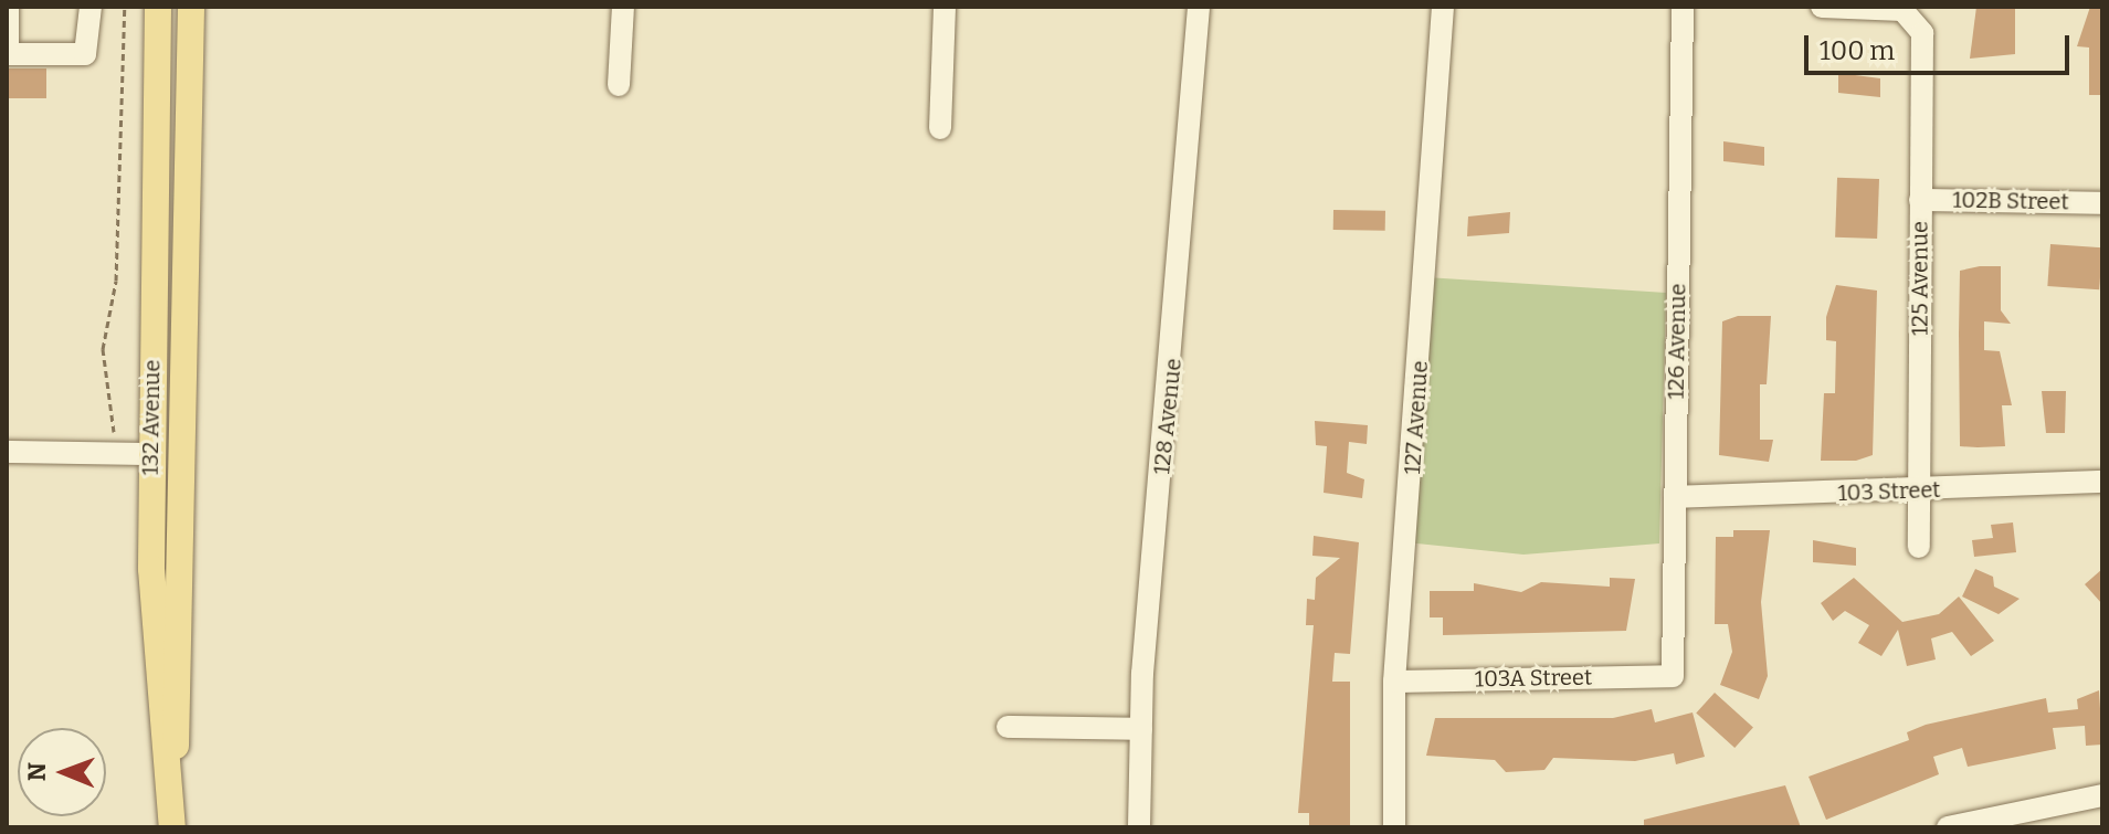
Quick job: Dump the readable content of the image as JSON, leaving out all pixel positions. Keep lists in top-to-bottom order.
{
  "streets": {
    "main road": ["132 Avenue"],
    "street": [
      "102B Street",
      "125 Avenue",
      "126 Avenue",
      "128 Avenue",
      "127 Avenue",
      "103 Street",
      "103A Street"
    ]
  },
  "crossings": [
    ["102B Street", "125 Avenue"],
    ["125 Avenue", "103 Street"],
    ["126 Avenue", "103 Street"],
    ["126 Avenue", "103A Street"],
    ["127 Avenue", "103A Street"]
  ],
  "scale_bar": "100 m",
  "north": "left"
}
